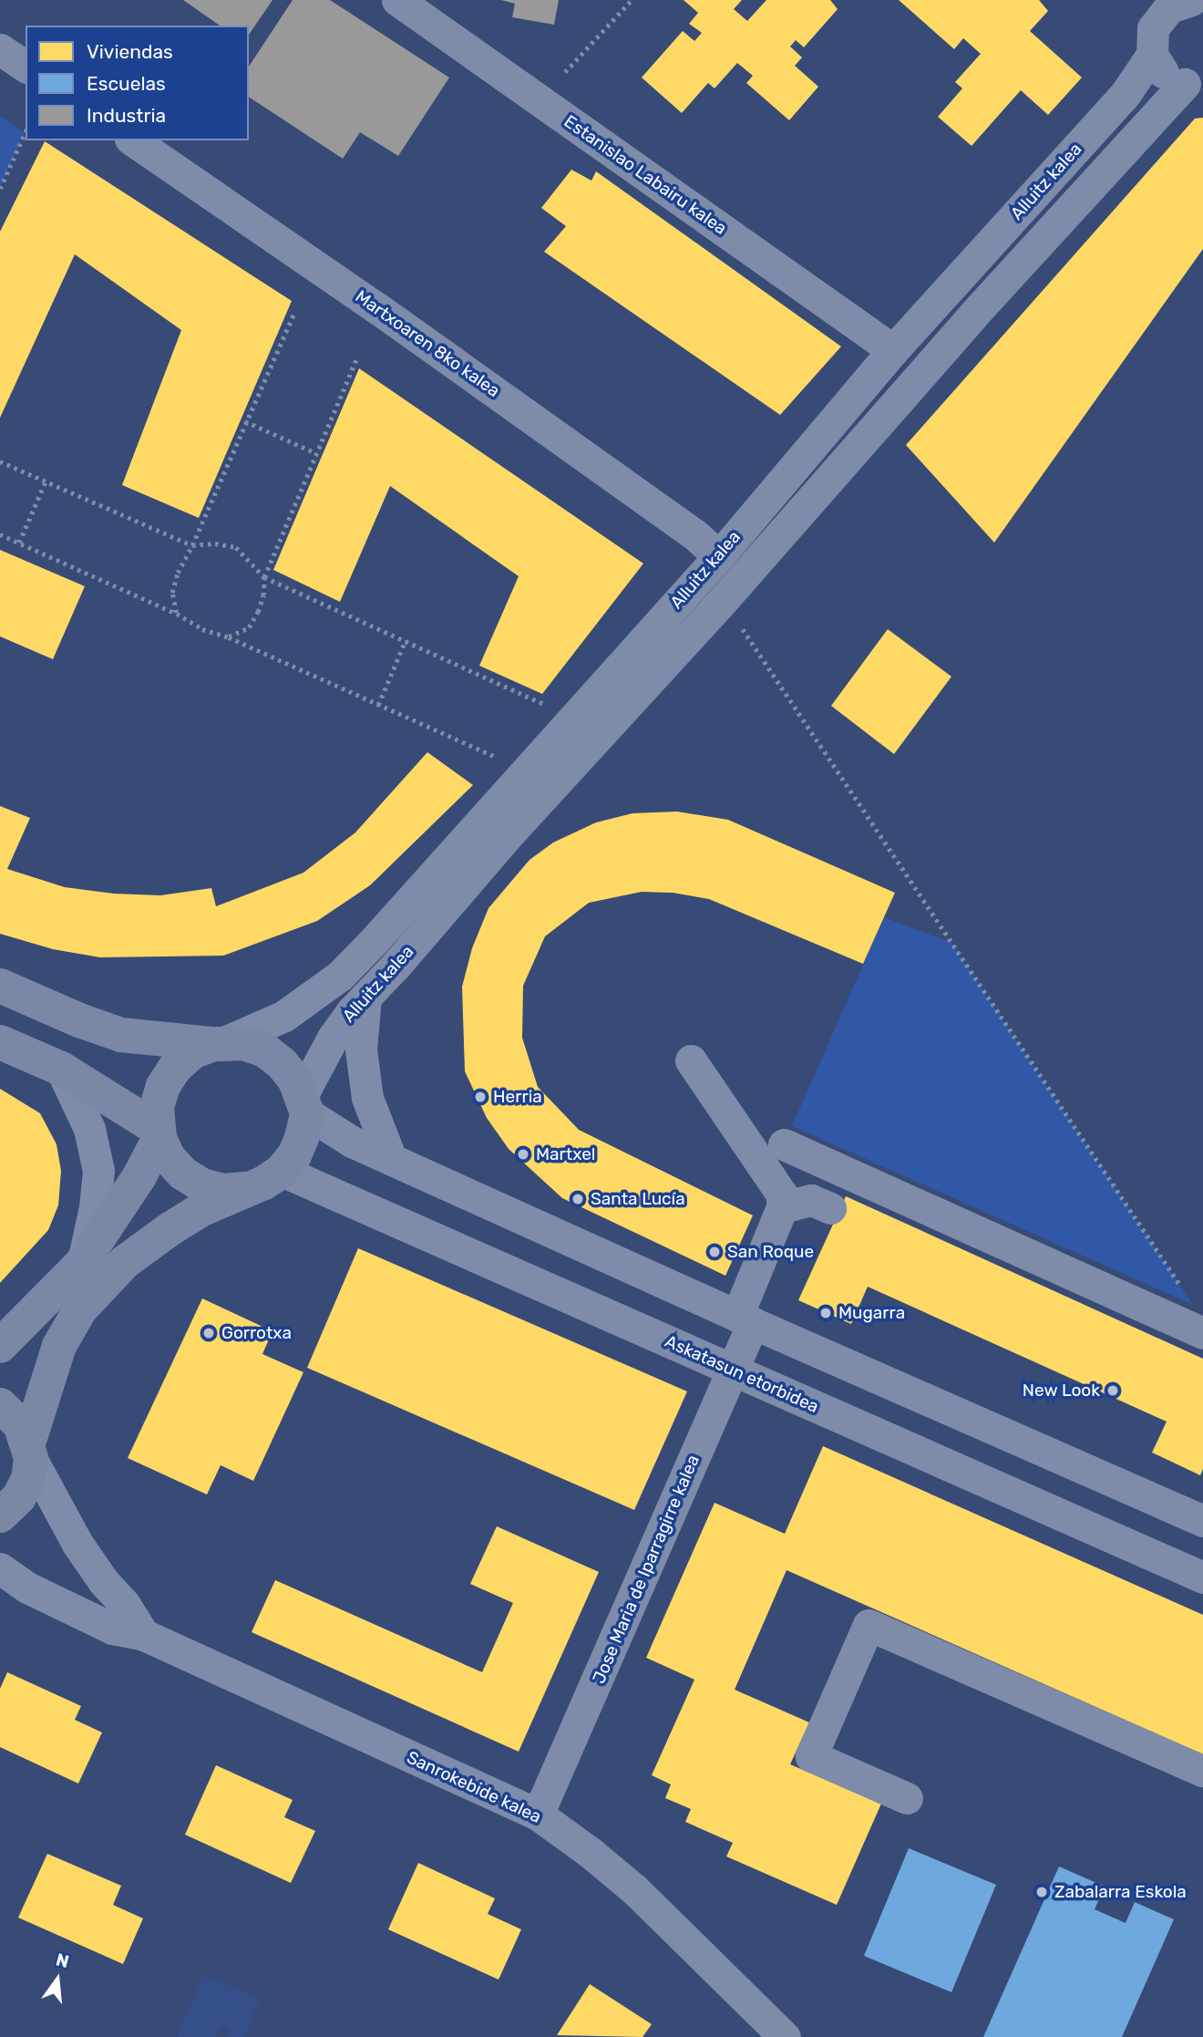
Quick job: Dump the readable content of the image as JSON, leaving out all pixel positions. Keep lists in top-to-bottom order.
{
  "streets": {
    "street": [
      "Estanislao Labairu kalea",
      "Alluitz kalea",
      "Martxoaren 8ko kalea",
      "Askatasun etorbidea",
      "Jose Maria de Iparragirre kalea",
      "Sanrokebide kalea"
    ]
  },
  "crossings": [
    ["Estanislao Labairu kalea", "Alluitz kalea"],
    ["Alluitz kalea", "Martxoaren 8ko kalea"],
    ["Alluitz kalea", "Askatasun etorbidea"],
    ["Askatasun etorbidea", "Jose Maria de Iparragirre kalea"],
    ["Jose Maria de Iparragirre kalea", "Sanrokebide kalea"]
  ],
  "places": [
    "Herria",
    "Martxel",
    "Santa Lucía",
    "San Roque",
    "Mugarra",
    "Gorrotxa",
    "New Look",
    "Zabalarra Eskola"
  ],
  "legend": ["Viviendas", "Escuelas", "Industria"],
  "north": "top"
}
